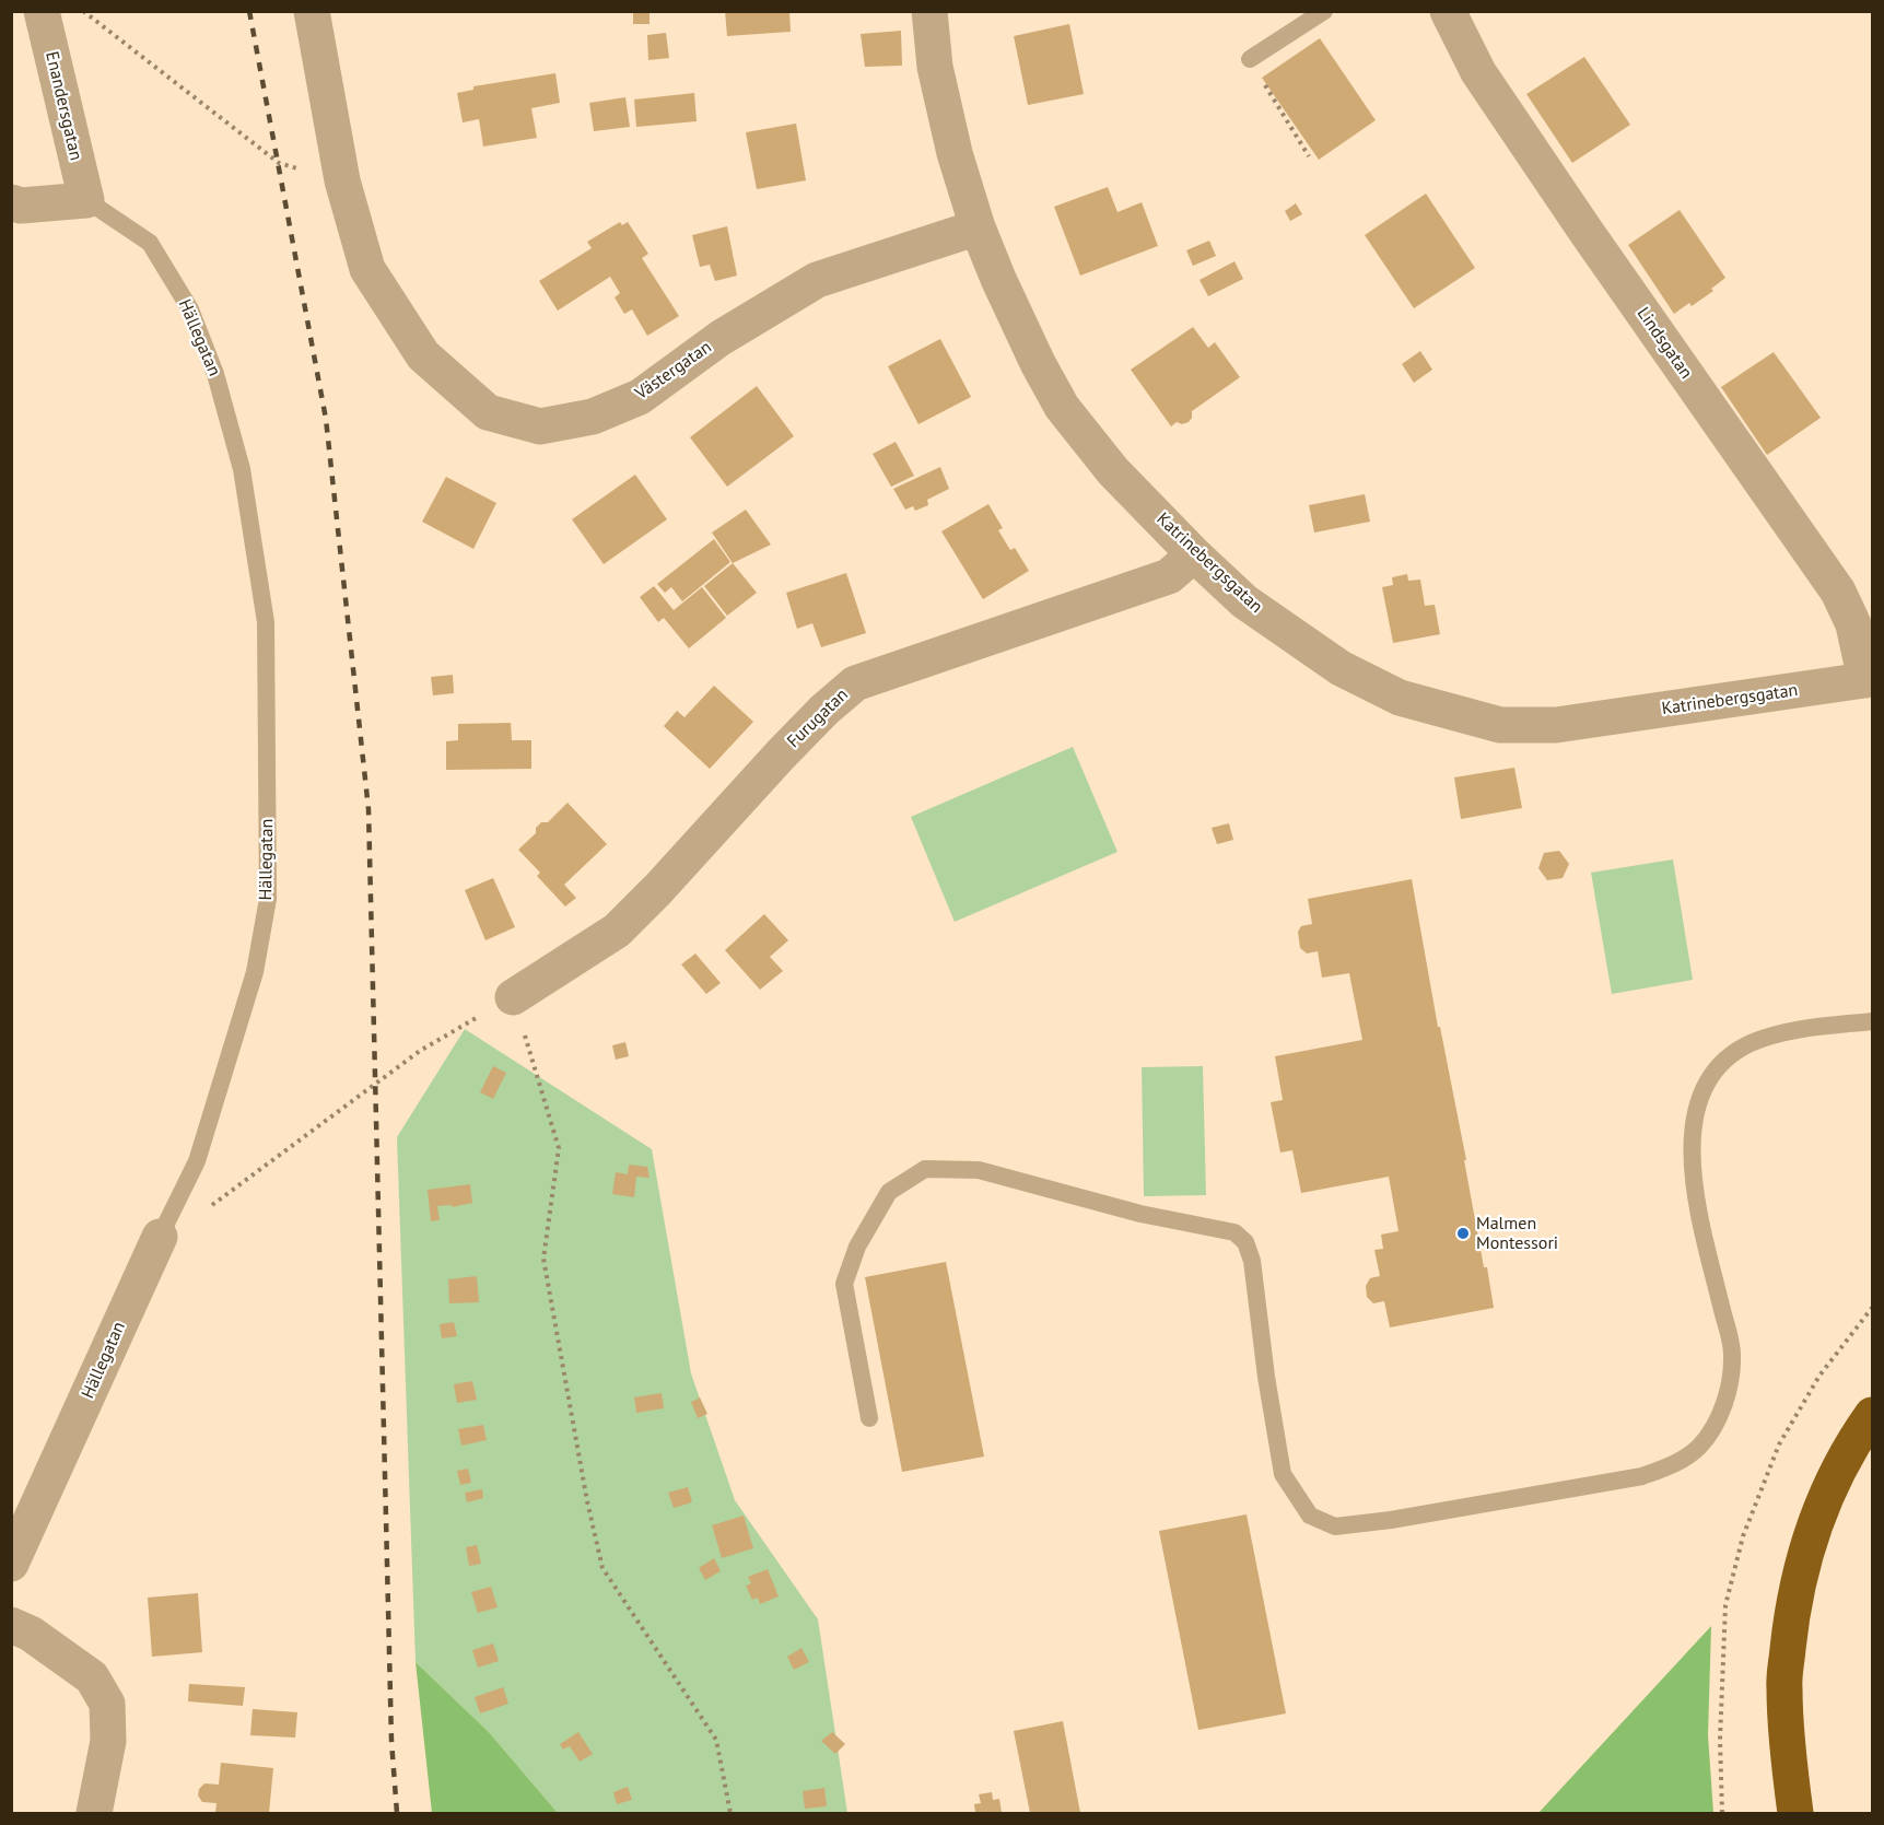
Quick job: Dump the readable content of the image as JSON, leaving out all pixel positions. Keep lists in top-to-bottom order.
{
  "streets": {
    "street": [
      "Enandersgatan",
      "Hällegatan",
      "Lindsgatan",
      "Västergatan",
      "Katrinebergsgatan",
      "Furugatan"
    ]
  },
  "crossings": [
    ["Enandersgatan", "Hällegatan"],
    ["Lindsgatan", "Katrinebergsgatan"],
    ["Västergatan", "Katrinebergsgatan"],
    ["Katrinebergsgatan", "Furugatan"]
  ],
  "places": ["Malmen Montessori"]
}
